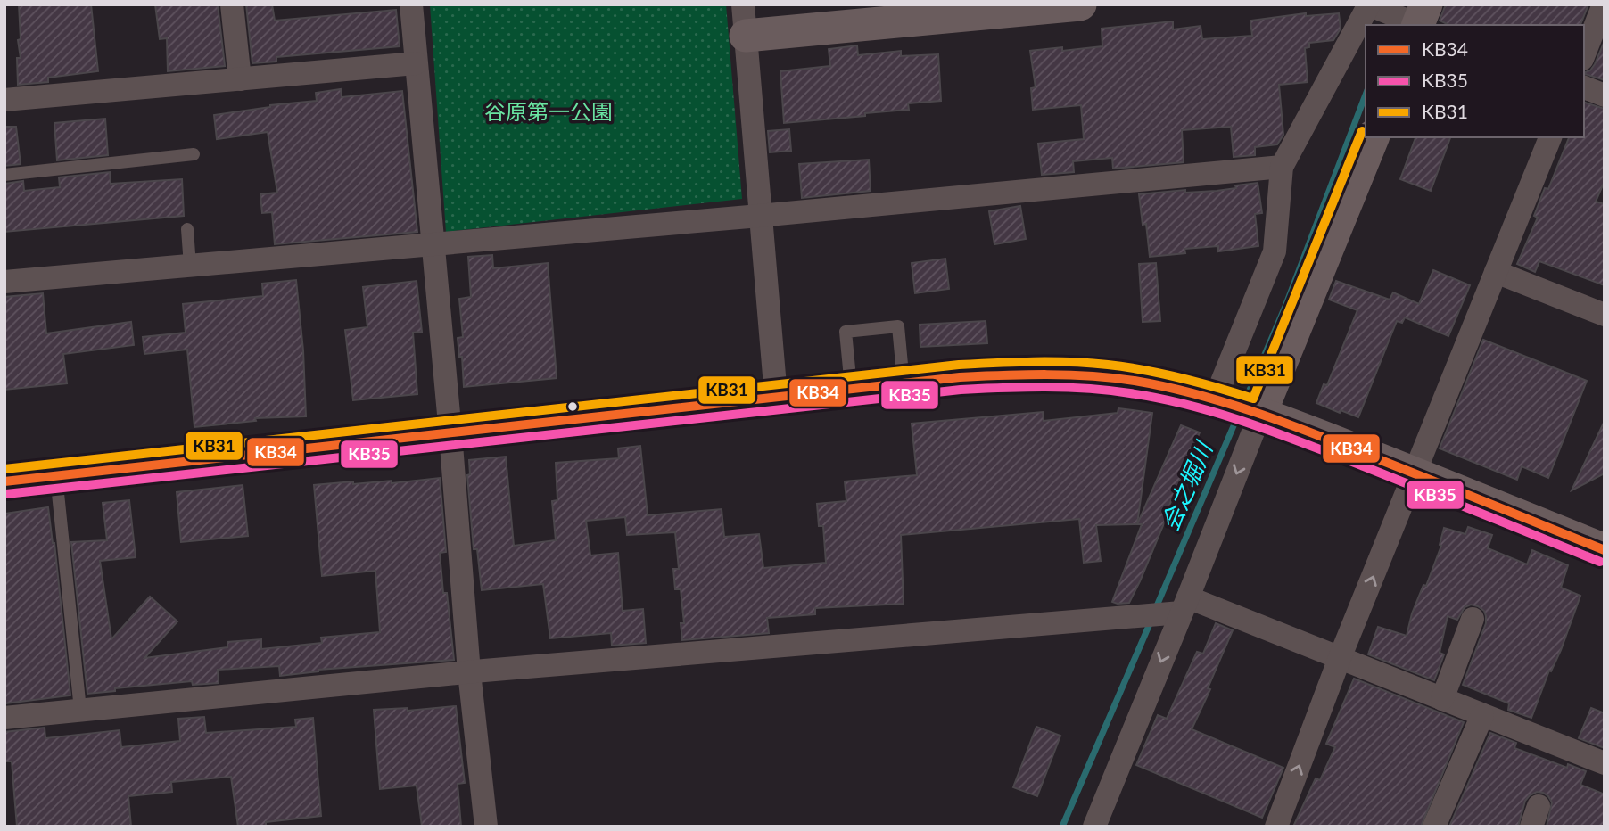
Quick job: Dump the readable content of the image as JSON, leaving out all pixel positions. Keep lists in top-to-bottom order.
{
  "water": ["会之堀川"],
  "parks": ["谷原第一公園"],
  "lines": ["transit line KB31", "transit line KB34", "transit line KB35"],
  "legend": ["KB34", "KB35", "KB31"]
}
